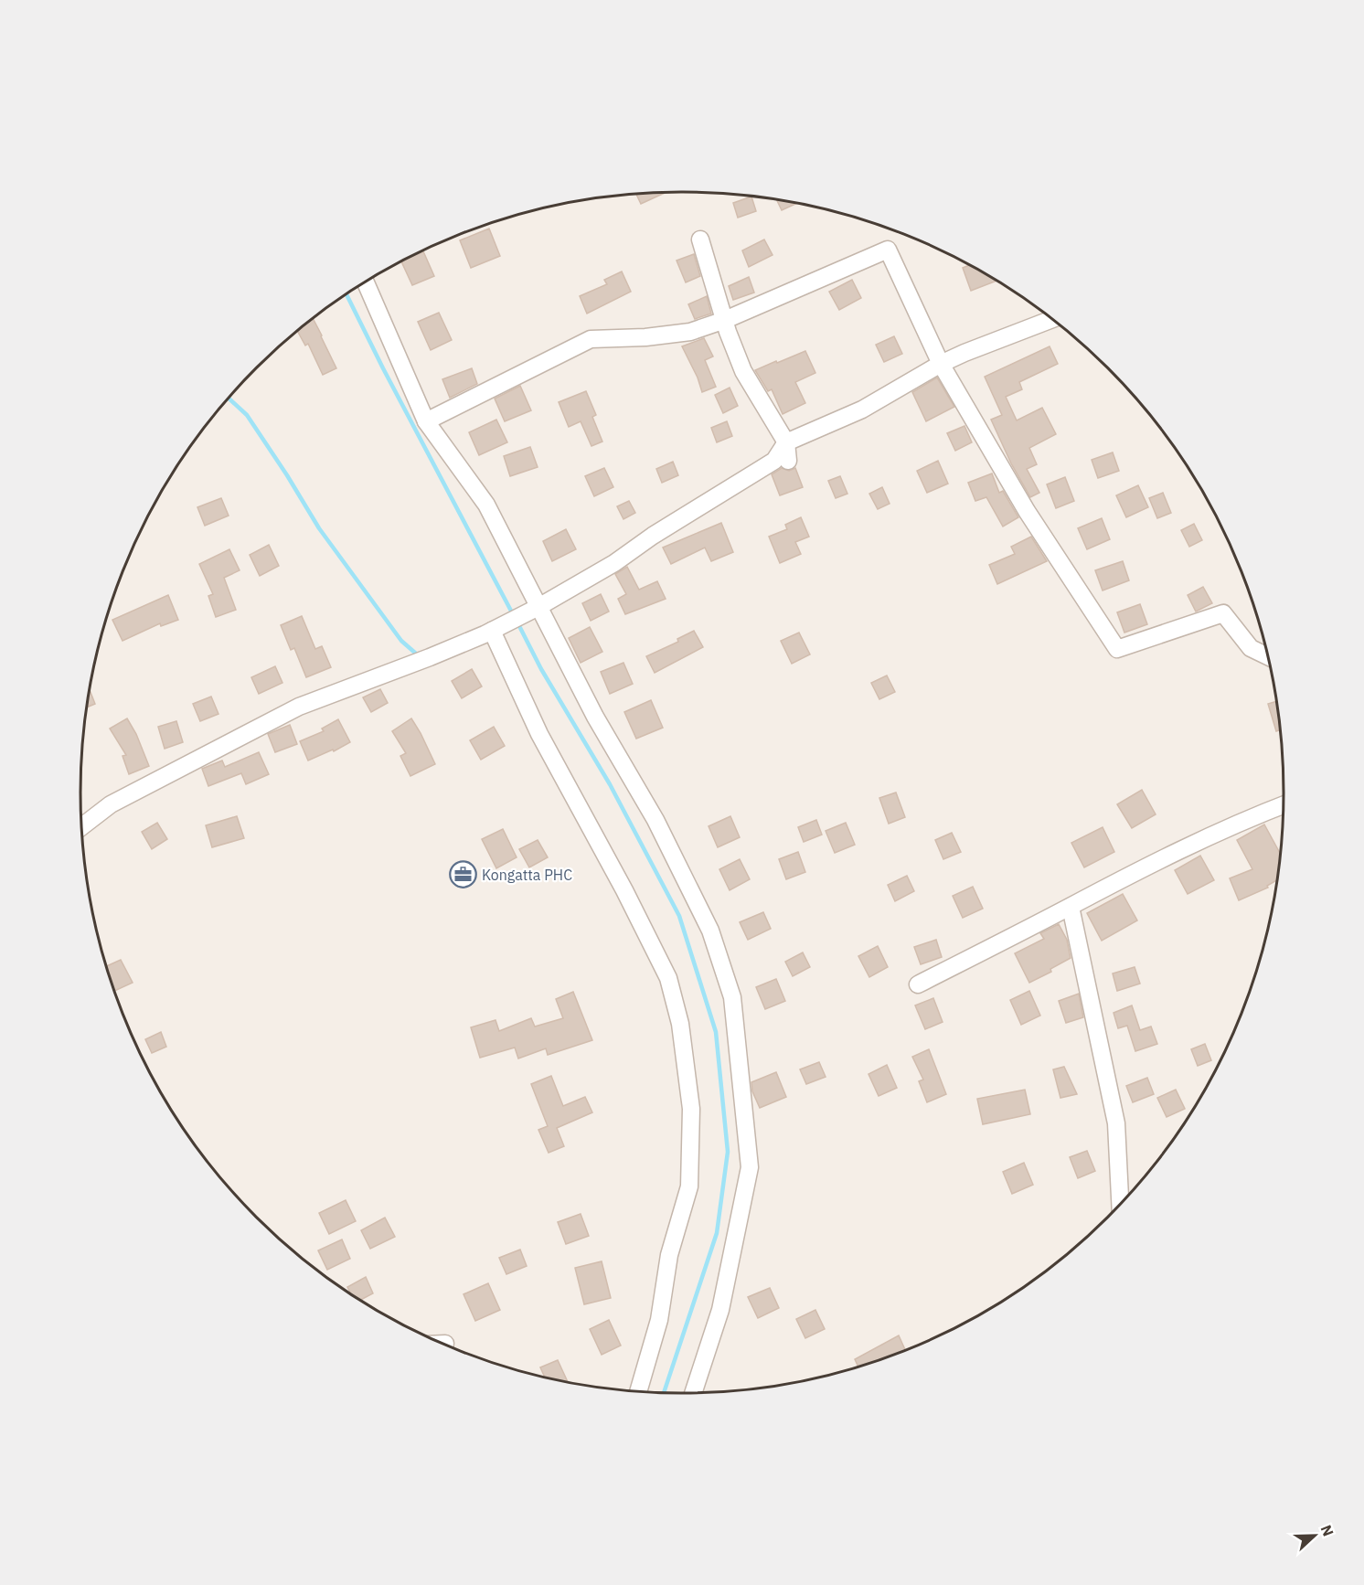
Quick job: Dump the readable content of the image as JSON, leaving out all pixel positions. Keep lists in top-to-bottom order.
{
  "places": {
    "office": ["Kongatta PHC"]
  },
  "north": "right"
}
